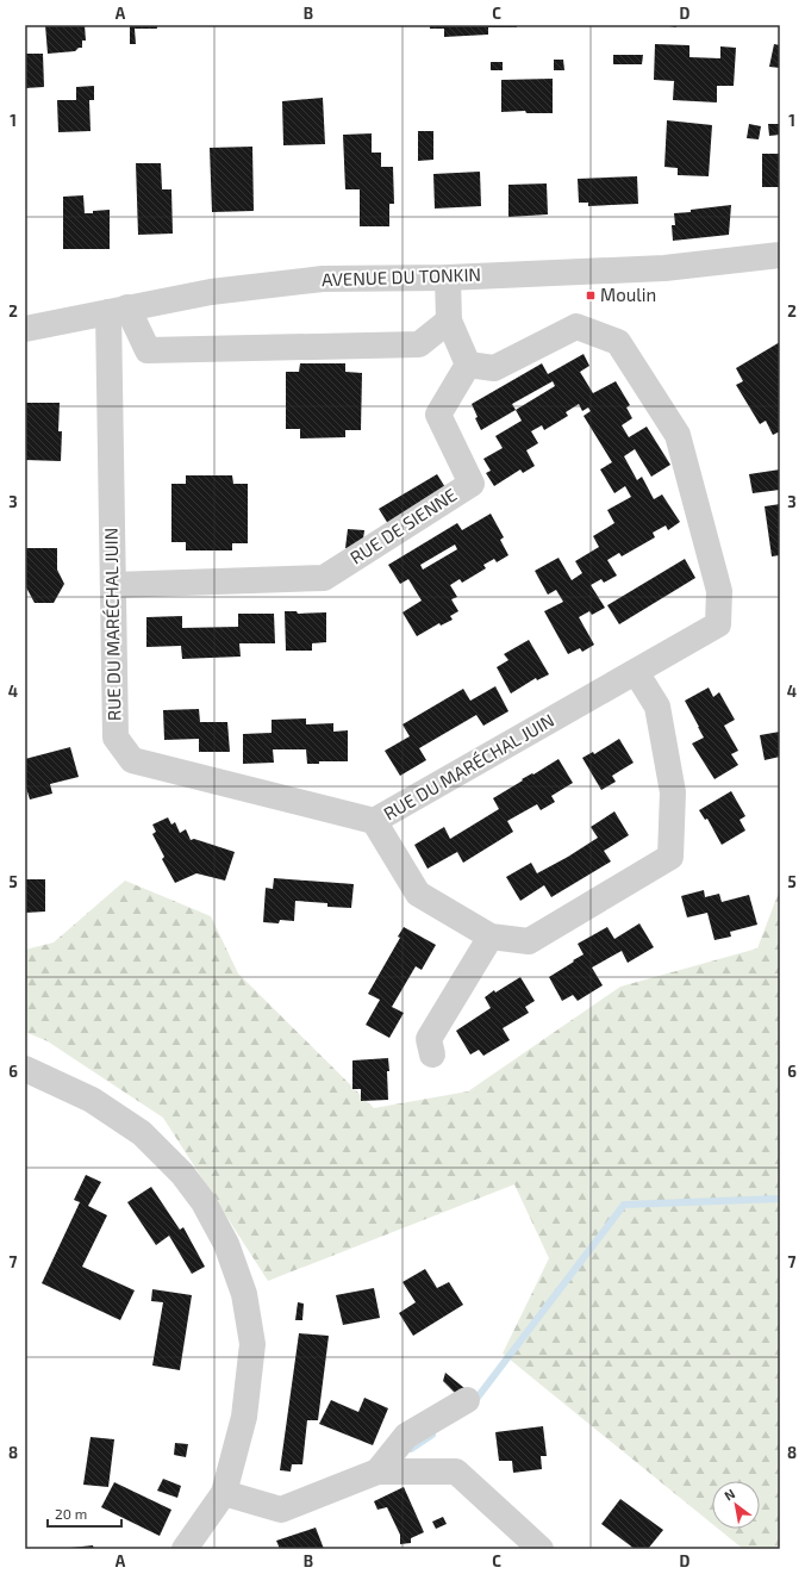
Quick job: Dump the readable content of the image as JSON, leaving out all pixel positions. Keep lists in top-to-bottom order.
{
  "streets": {
    "street": ["AVENUE DU TONKIN", "RUE DE SIENNE", "RUE DU MARÉCHAL JUIN"]
  },
  "crossings": [
    ["AVENUE DU TONKIN", "RUE DU MARÉCHAL JUIN"],
    ["RUE DE SIENNE", "RUE DU MARÉCHAL JUIN"]
  ],
  "places": {
    "transit": ["Moulin"]
  },
  "scale_bar": "20 m",
  "north": "top left",
  "grid": {
    "columns": [
      "A",
      "B",
      "C",
      "D"
    ],
    "rows": [
      "1",
      "2",
      "3",
      "4",
      "5",
      "6",
      "7",
      "8"
    ]
  }
}
